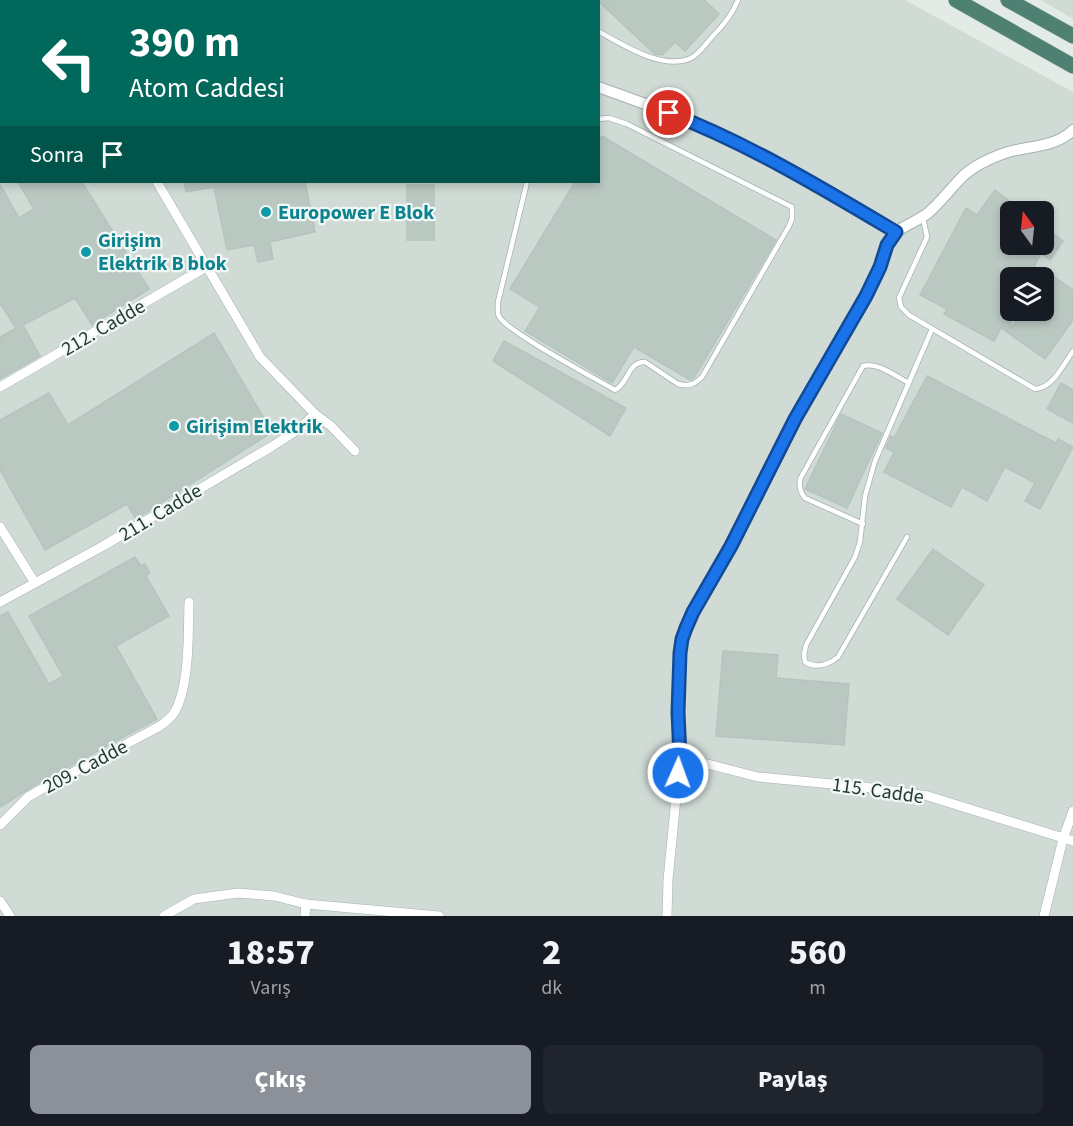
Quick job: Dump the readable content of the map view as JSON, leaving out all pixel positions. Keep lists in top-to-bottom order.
{
  "streets": {
    "street": [
      "212. Cadde",
      "211. Cadde",
      "209. Cadde",
      "115. Cadde"
    ]
  },
  "places": ["Europower E Blok", "Girişim Elektrik B blok", "Girişim Elektrik"],
  "north": "top",
  "page": {
    "turn": ["390 m", "Atom Caddesi"],
    "then": "Sonra",
    "eta": [
      "18:57",
      "Varış",
      "2",
      "dk",
      "560",
      "m"
    ],
    "buttons": ["Çıkış", "Paylaş"]
  }
}
